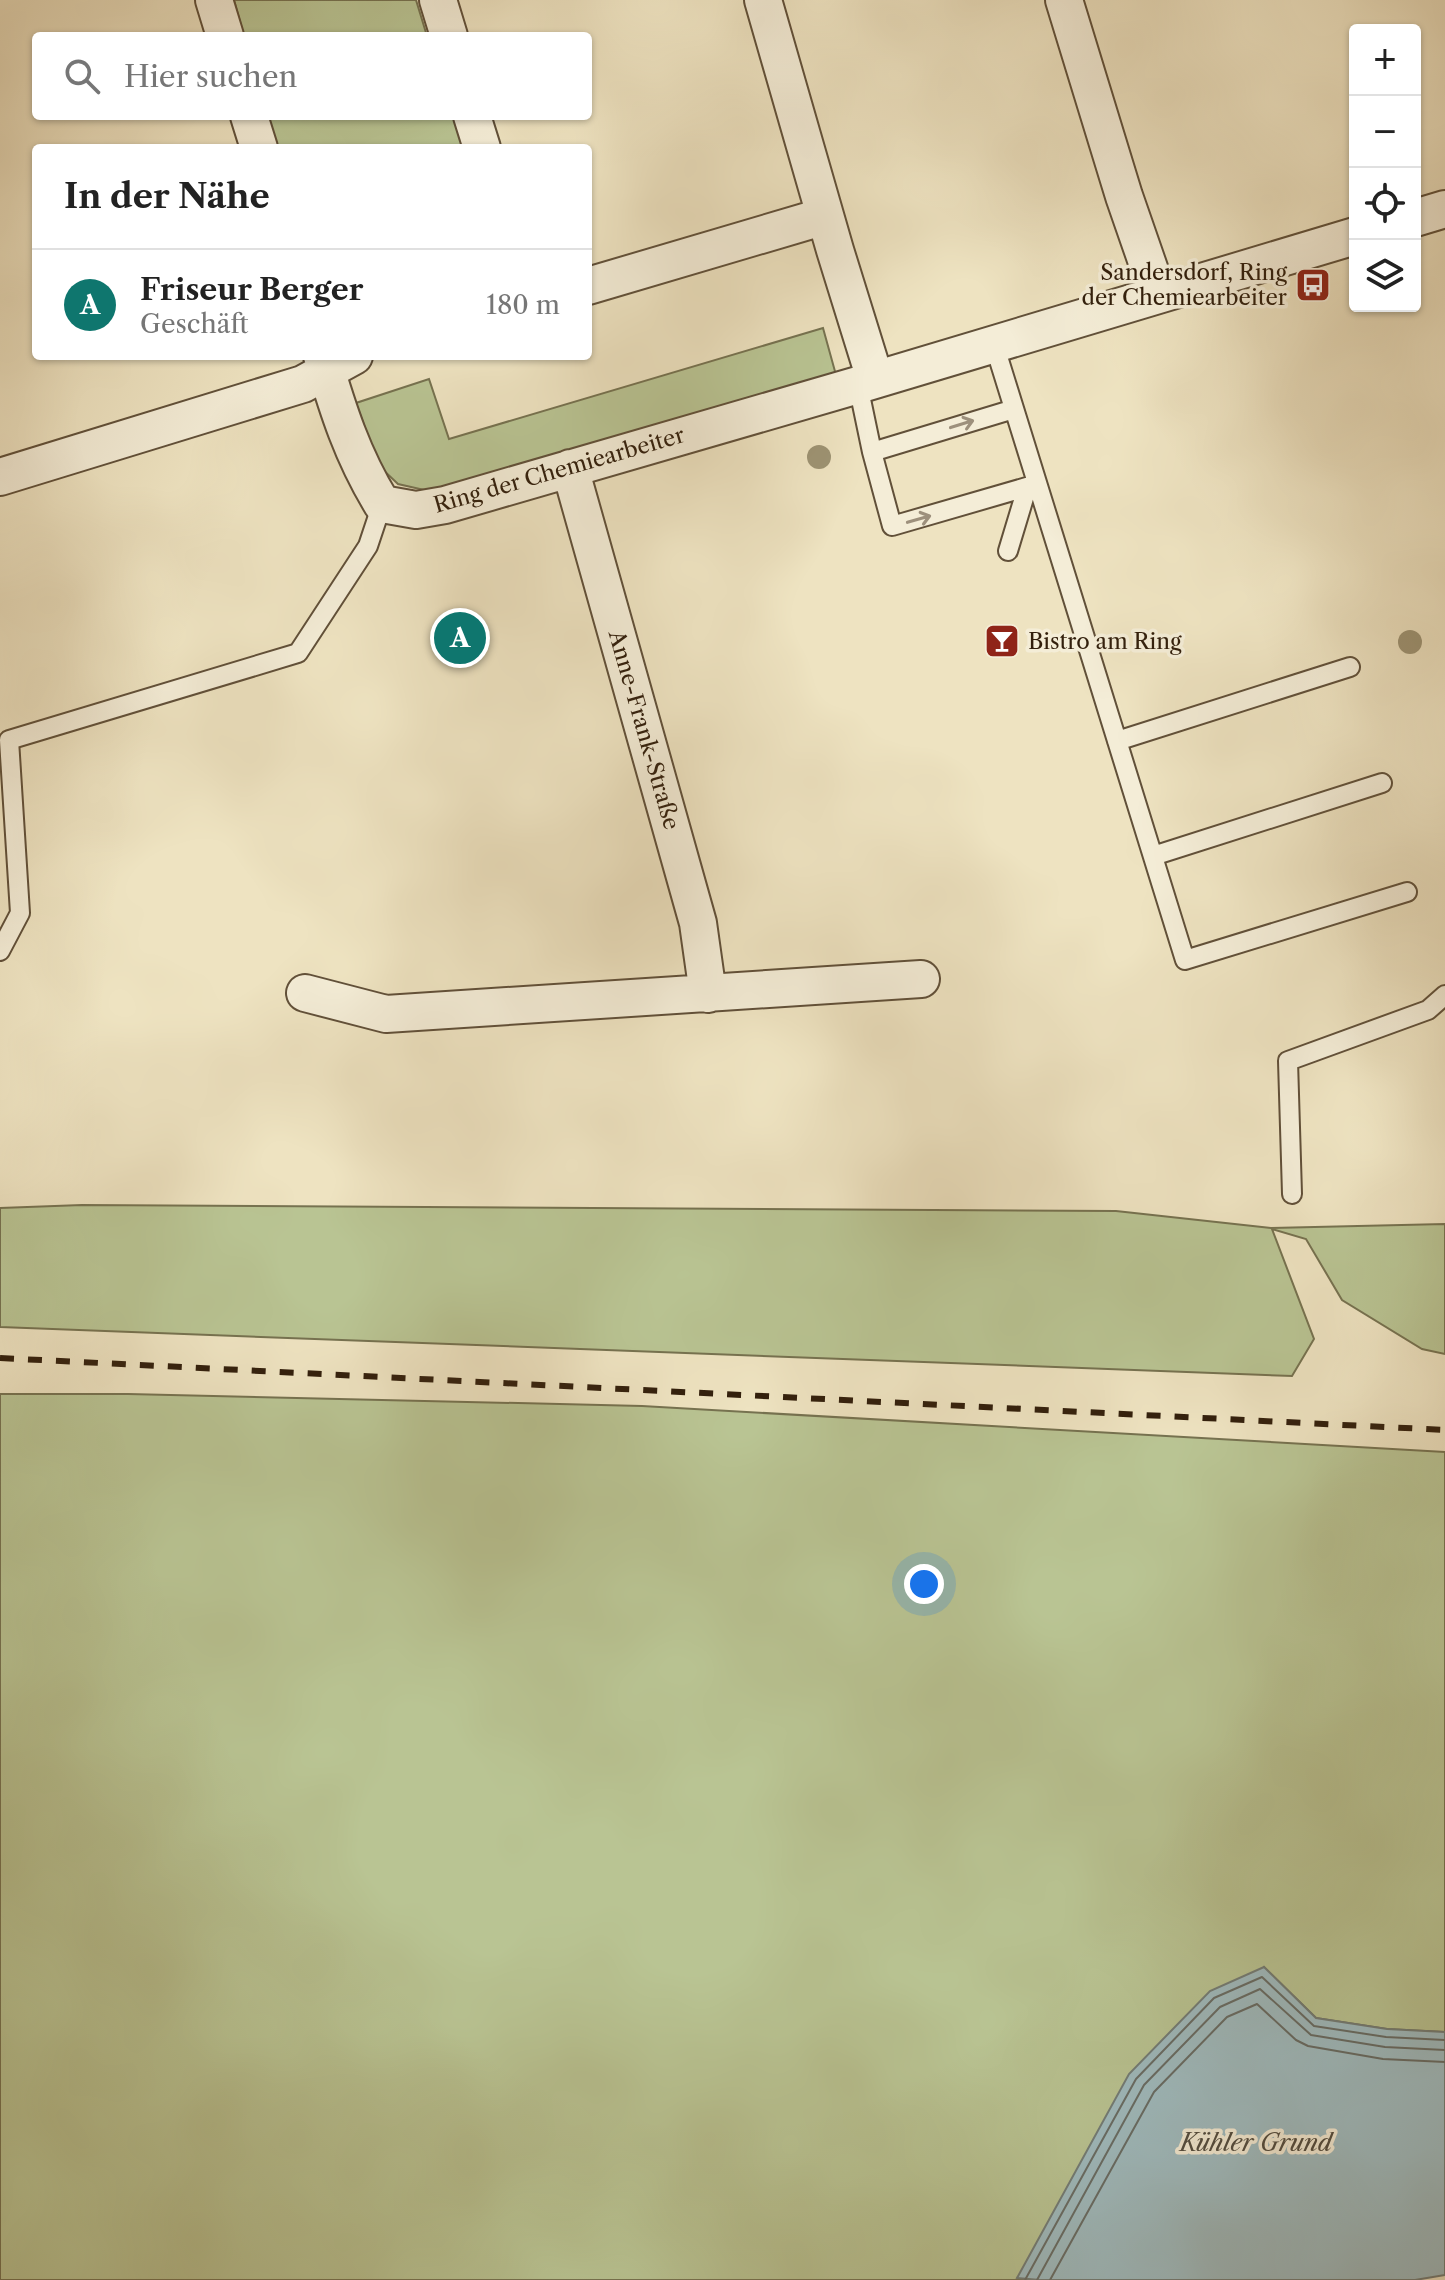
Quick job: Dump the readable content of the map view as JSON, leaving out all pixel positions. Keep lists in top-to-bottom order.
{
  "streets": {
    "street": ["Ring der Chemiearbeiter", "Anne-Frank-Straße"]
  },
  "crossings": [
    ["Ring der Chemiearbeiter", "Anne-Frank-Straße"]
  ],
  "water": ["Kühler Grund"],
  "places": {
    "bus stop": ["Sandersdorf, Ring der Chemiearbeiter"],
    "bar": ["Bistro am Ring"]
  },
  "page": {
    "map_buttons": ["+", "−"],
    "search": "Hier suchen",
    "heading": "In der Nähe",
    "list": [
      {
        "mark": "A",
        "name": "Friseur Berger",
        "note": "Geschäft",
        "value": "180 m"
      }
    ],
    "pins": "A"
  }
}
